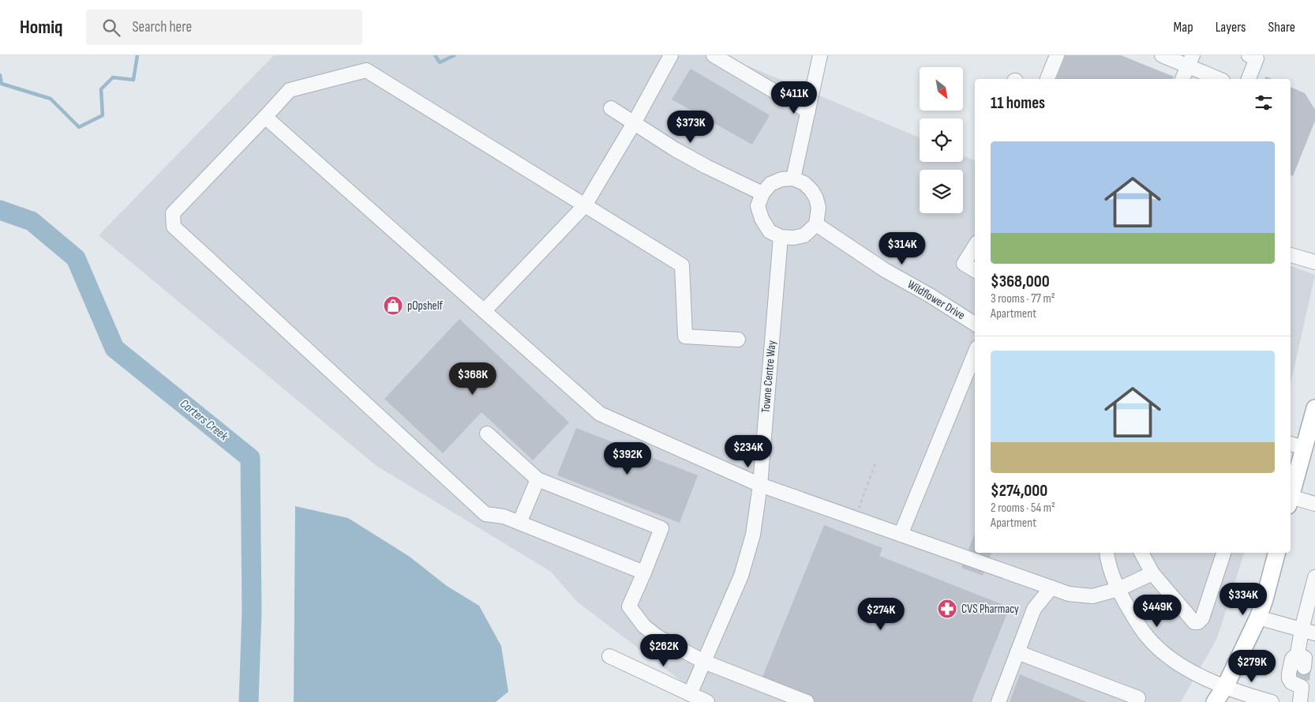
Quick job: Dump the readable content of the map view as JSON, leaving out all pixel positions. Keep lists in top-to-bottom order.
{
  "streets": {
    "street": ["Wildflower Drive", "Towne Centre Way"]
  },
  "crossings": [
    ["Wildflower Drive", "Towne Centre Way"]
  ],
  "water": ["Carters Creek"],
  "places": {
    "shop": ["pOpshelf"],
    "pharmacy": ["CVS Pharmacy"]
  },
  "north": "bottom right",
  "page": {
    "header": "Homiq",
    "search": "Search here",
    "nav": ["Map", "Layers", "Share"],
    "heading": "11 homes",
    "price": [
      "$411K",
      "$373K",
      "$314K",
      "$368K",
      "$234K",
      "$392K",
      "$334K",
      "$449K",
      "$274K",
      "$262K",
      "$279K"
    ],
    "list": [
      {
        "name": "$368,000",
        "note": "3 rooms · 77 m² · Apartment"
      },
      {
        "name": "$274,000",
        "note": "2 rooms · 54 m² · Apartment"
      }
    ]
  }
}
